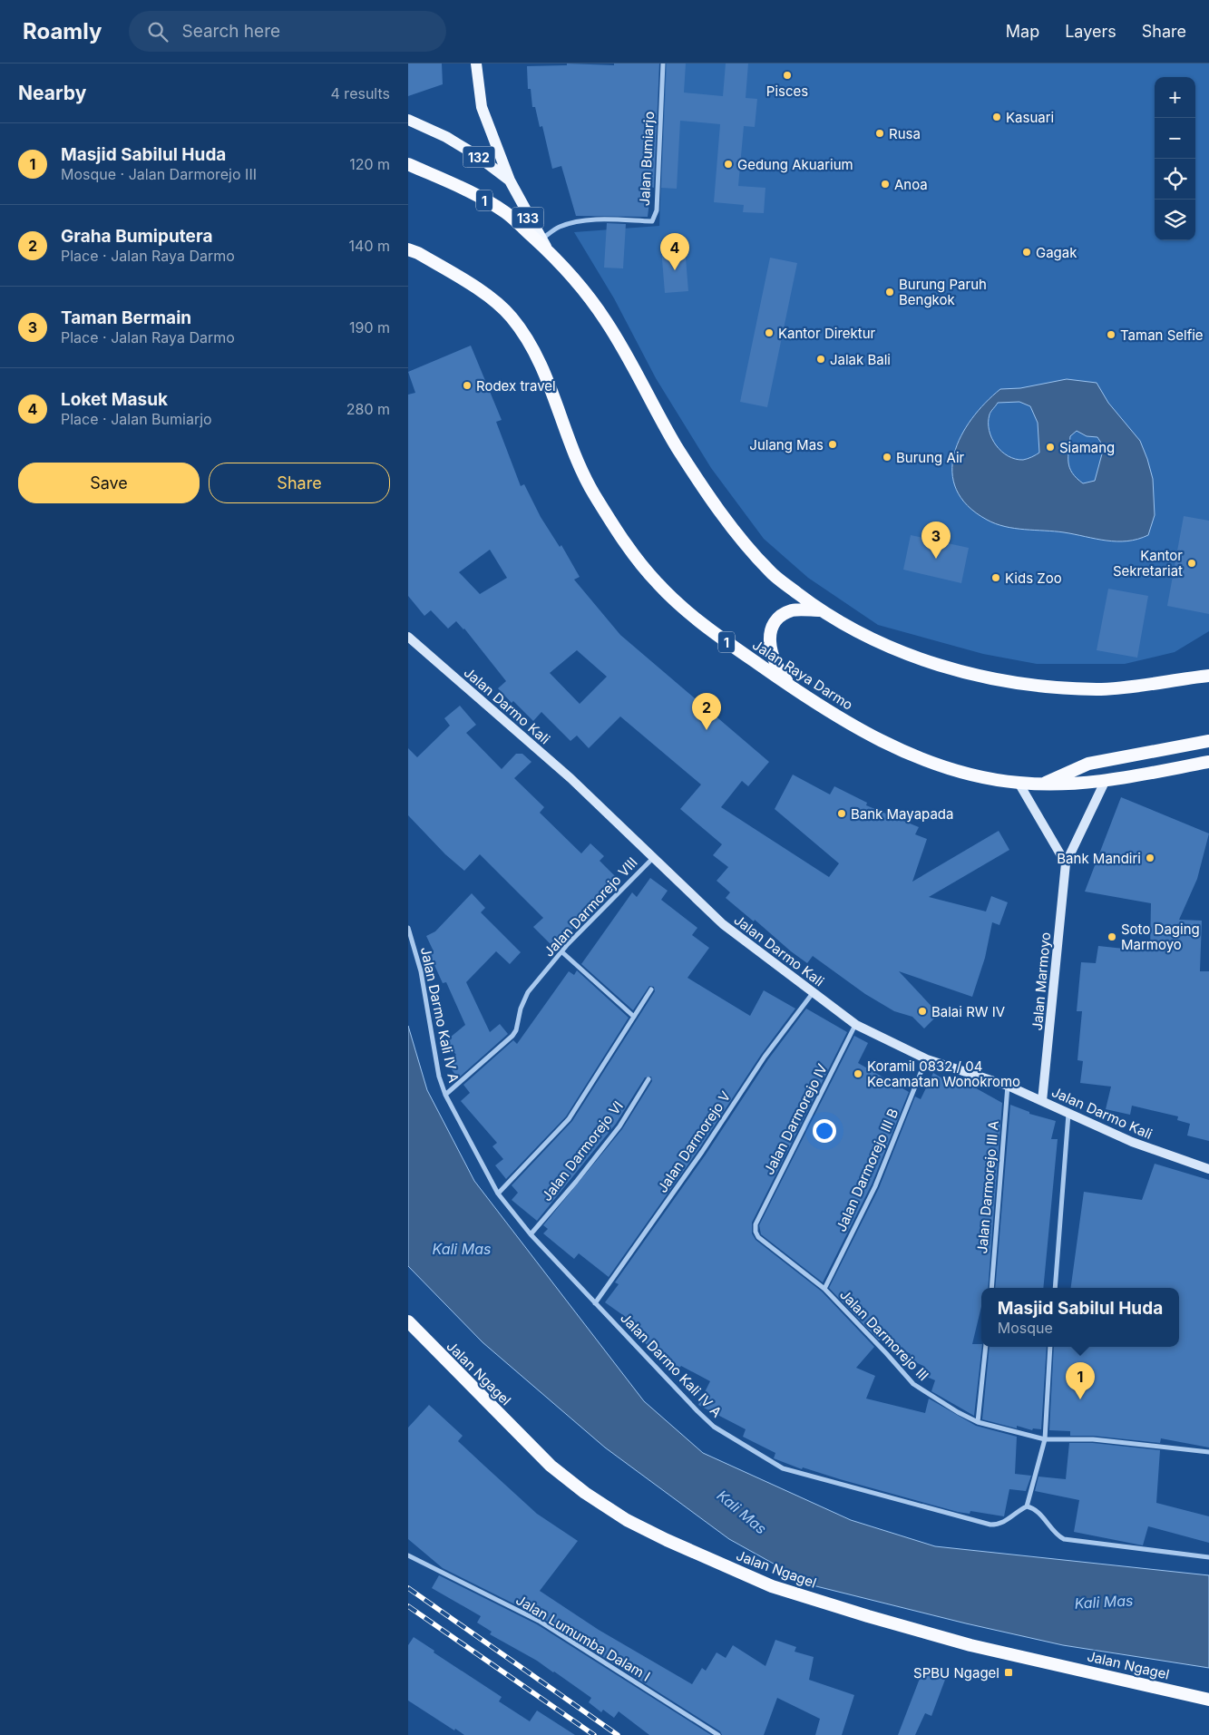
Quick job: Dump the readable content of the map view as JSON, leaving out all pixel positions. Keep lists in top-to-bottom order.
{
  "streets": {
    "highway": ["1", "Jalan Raya Darmo", "Jalan Ngagel"],
    "main road": [
      "132",
      "133",
      "Jalan Darmo Kali",
      "Jalan Marmoyo"
    ],
    "street": [
      "Jalan Bumiarjo",
      "Jalan Darmorejo VIII",
      "Jalan Darmo Kali IV A",
      "Jalan Darmorejo IV",
      "Jalan Darmorejo V",
      "Jalan Darmorejo VI",
      "Jalan Darmorejo III B",
      "Jalan Darmorejo III A",
      "Jalan Darmorejo III",
      "Jalan Lumumba Dalam I"
    ]
  },
  "crossings": [
    ["132", "133"],
    ["Jalan Bumiarjo", "133"],
    ["1", "133"],
    ["Jalan Raya Darmo", "Jalan Marmoyo"],
    ["Jalan Darmo Kali", "Jalan Darmorejo VIII"],
    ["Jalan Darmo Kali", "Jalan Marmoyo"],
    ["Jalan Darmo Kali", "Jalan Darmorejo IV"],
    ["Jalan Darmo Kali", "Jalan Darmorejo V"],
    ["Jalan Darmo Kali", "Jalan Darmorejo III B"],
    ["Jalan Darmo Kali", "Jalan Darmorejo III A"],
    ["Jalan Darmorejo VIII", "Jalan Darmo Kali IV A"],
    ["Jalan Darmo Kali IV A", "Jalan Darmorejo V"],
    ["Jalan Darmo Kali IV A", "Jalan Darmorejo VI"],
    ["Jalan Darmorejo IV", "Jalan Darmorejo III"],
    ["Jalan Darmorejo III B", "Jalan Darmorejo III"]
  ],
  "water": ["Kali Mas"],
  "places": {
    "other": [
      "Pisces",
      "Kasuari",
      "Rusa",
      "Gedung Akuarium",
      "Anoa",
      "Gagak",
      "Burung Paruh Bengkok",
      "Kantor Direktur",
      "Taman Selfie",
      "Jalak Bali",
      "Rodex travel",
      "Julang Mas",
      "Siamang",
      "Burung Air",
      "Kantor Sekretariat",
      "Kids Zoo",
      "Bank Mayapada",
      "Bank Mandiri",
      "Soto Daging Marmoyo",
      "Balai RW IV",
      "Koramil 0832 / 04 Kecamatan Wonokromo"
    ],
    "transit": ["SPBU Ngagel"]
  },
  "page": {
    "header": "Roamly",
    "search": "Search here",
    "nav": ["Map", "Layers", "Share"],
    "heading": ["Nearby", "4 results"],
    "map_buttons": ["+", "−"],
    "list": [
      {
        "mark": "1",
        "name": "Masjid Sabilul Huda",
        "note": "Mosque · Jalan Darmorejo III",
        "value": "120 m"
      },
      {
        "mark": "2",
        "name": "Graha Bumiputera",
        "note": "Place · Jalan Raya Darmo",
        "value": "140 m"
      },
      {
        "mark": "3",
        "name": "Taman Bermain",
        "note": "Place · Jalan Raya Darmo",
        "value": "190 m"
      },
      {
        "mark": "4",
        "name": "Loket Masuk",
        "note": "Place · Jalan Bumiarjo",
        "value": "280 m"
      }
    ],
    "pins": [
      "4",
      "3",
      "2",
      "1"
    ],
    "buttons": ["Save", "Share"],
    "popup": ["Masjid Sabilul Huda", "Mosque"]
  }
}
